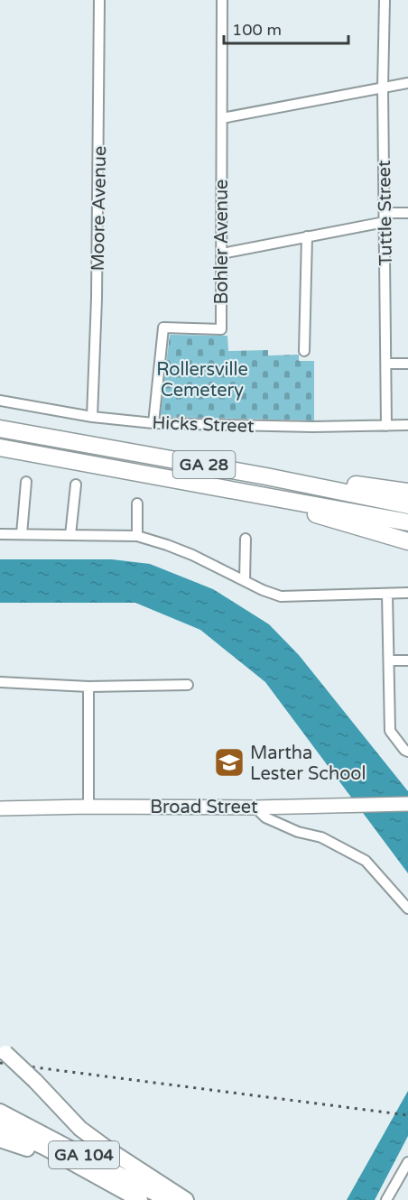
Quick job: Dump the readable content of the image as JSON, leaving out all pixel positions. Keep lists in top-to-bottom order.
{
  "streets": {
    "highway": ["GA 28"],
    "main road": ["Broad Street", "GA 104"],
    "street": [
      "Moore Avenue",
      "Tuttle Street",
      "Bohler Avenue",
      "Hicks Street"
    ]
  },
  "crossings": [
    ["Moore Avenue", "Hicks Street"],
    ["Tuttle Street", "Hicks Street"],
    ["Bohler Avenue", "Hicks Street"]
  ],
  "parks": ["Rollersville Cemetery"],
  "places": {
    "school or university": ["Martha Lester School"]
  },
  "scale_bar": "100 m"
}
